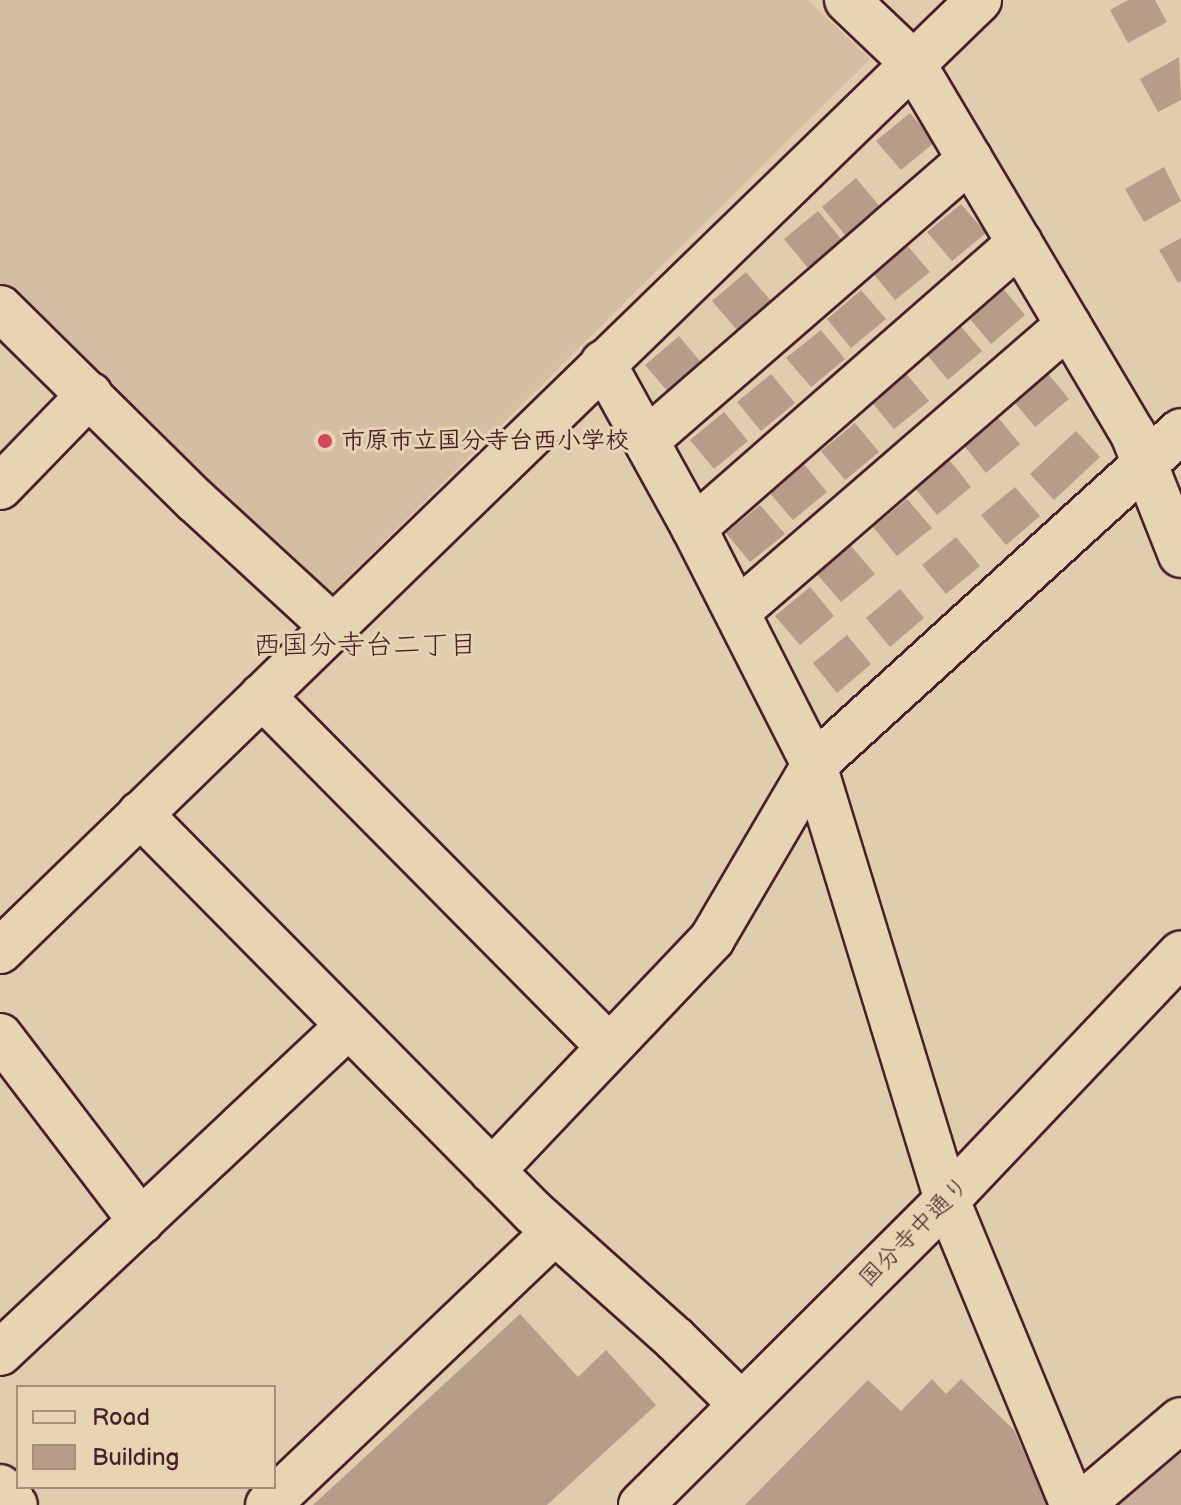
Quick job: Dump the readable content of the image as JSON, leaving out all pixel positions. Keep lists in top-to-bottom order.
{
  "streets": {
    "street": ["国分寺中通り"]
  },
  "districts": ["西国分寺台二丁目"],
  "places": ["市原市立国分寺台西小学校"],
  "legend": ["Road", "Building"]
}
